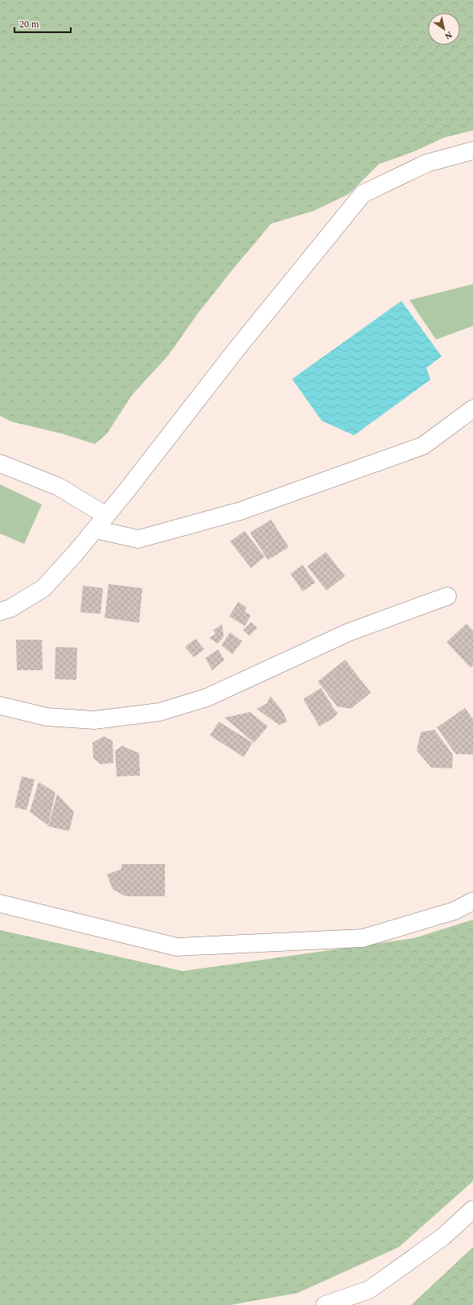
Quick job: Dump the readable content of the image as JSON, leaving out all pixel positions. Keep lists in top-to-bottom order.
{
  "scale_bar": "20 m",
  "north": "bottom right"
}
